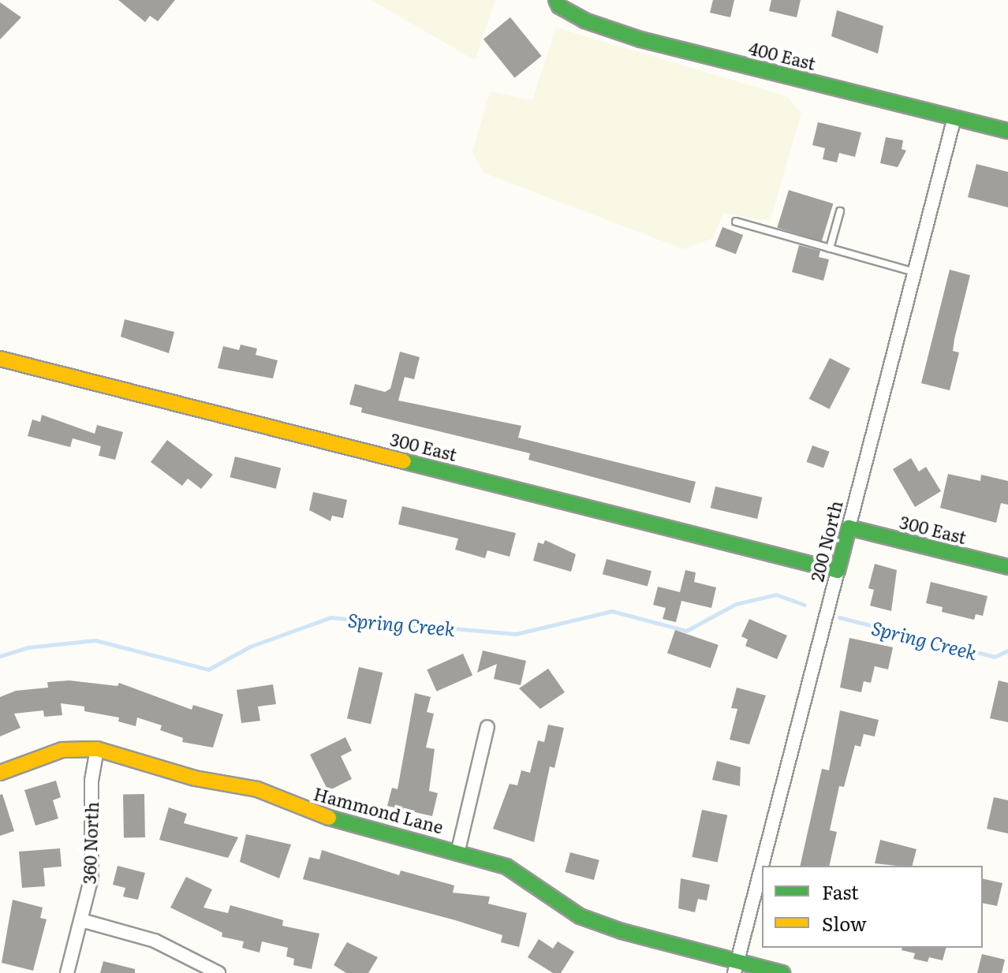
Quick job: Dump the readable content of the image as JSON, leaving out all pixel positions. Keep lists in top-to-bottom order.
{
  "streets": {
    "street": [
      "400 East",
      "300 East",
      "200 North",
      "Hammond Lane",
      "360 North"
    ]
  },
  "crossings": [
    ["400 East", "200 North"],
    ["300 East", "200 North"],
    ["200 North", "Hammond Lane"],
    ["Hammond Lane", "360 North"]
  ],
  "water": ["Spring Creek"],
  "legend": ["Fast", "Slow"]
}
